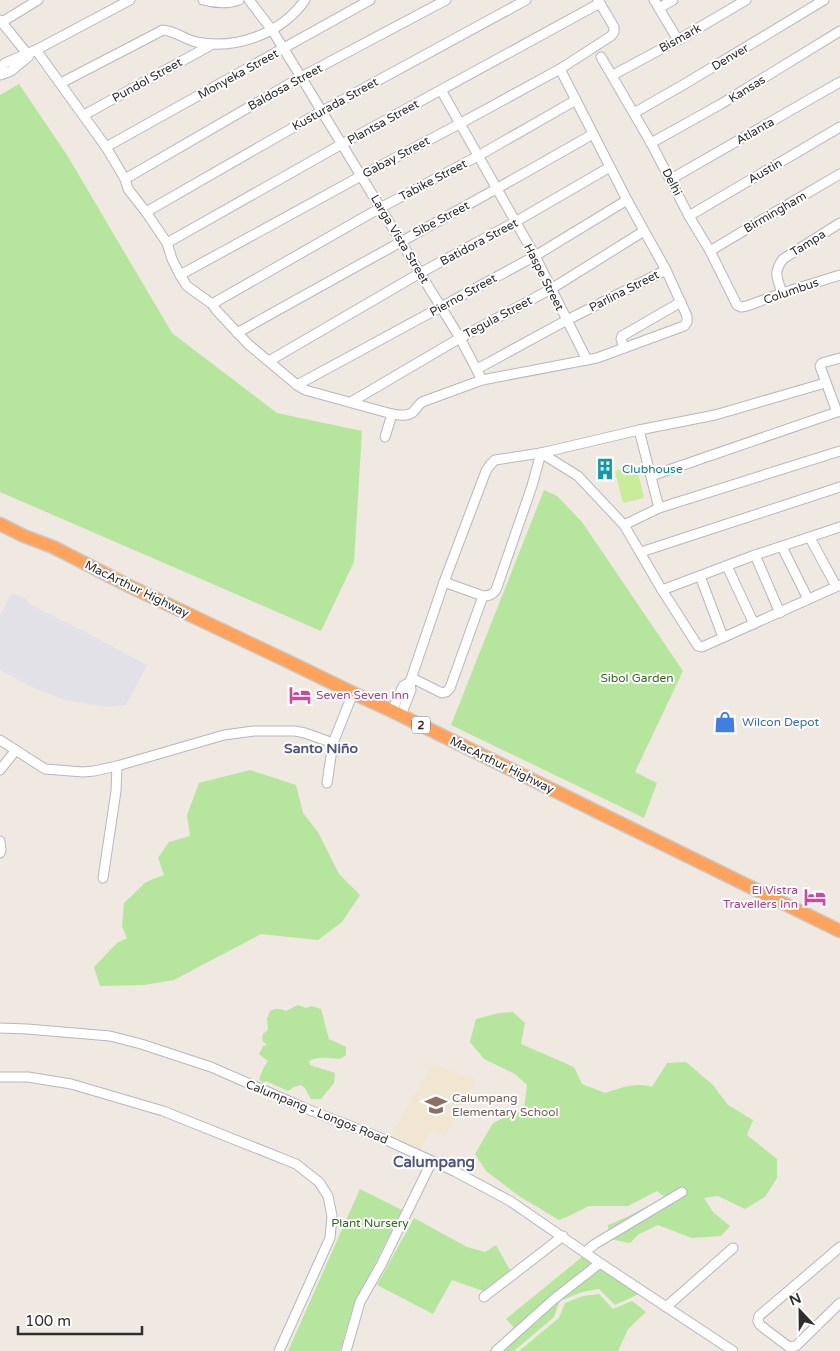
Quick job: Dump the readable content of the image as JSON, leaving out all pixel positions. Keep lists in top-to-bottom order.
{
  "streets": {
    "highway": ["MacArthur Highway", "2"],
    "street": [
      "Bismark",
      "Denver",
      "Monyeka Street",
      "Pundol Street",
      "Baldosa Street",
      "Kansas",
      "Kusturada Street",
      "Plantsa Street",
      "Atlanta",
      "Gabay Street",
      "Austin",
      "Tabike Street",
      "Delhi",
      "Birmingham",
      "Sibe Street",
      "Larga Vista Street",
      "Batidora Street",
      "Tampa",
      "Haspe Street",
      "Parlina Street",
      "Columbus",
      "Pierno Street",
      "Tegula Street",
      "Calumpang - Longos Road"
    ]
  },
  "crossings": [
    ["Bismark", "Delhi"],
    ["Denver", "Delhi"],
    ["Monyeka Street", "Larga Vista Street"],
    ["Baldosa Street", "Larga Vista Street"],
    ["Kansas", "Delhi"],
    ["Kusturada Street", "Larga Vista Street"],
    ["Plantsa Street", "Gabay Street"],
    ["Plantsa Street", "Larga Vista Street"],
    ["Plantsa Street", "Haspe Street"],
    ["Atlanta", "Delhi"],
    ["Gabay Street", "Larga Vista Street"],
    ["Gabay Street", "Haspe Street"],
    ["Austin", "Delhi"],
    ["Tabike Street", "Larga Vista Street"],
    ["Tabike Street", "Haspe Street"],
    ["Delhi", "Birmingham"],
    ["Delhi", "Columbus"],
    ["Sibe Street", "Larga Vista Street"],
    ["Sibe Street", "Haspe Street"],
    ["Larga Vista Street", "Batidora Street"],
    ["Larga Vista Street", "Parlina Street"],
    ["Larga Vista Street", "Pierno Street"],
    ["Larga Vista Street", "Tegula Street"],
    ["Batidora Street", "Haspe Street"],
    ["Tampa", "Columbus"],
    ["Haspe Street", "Parlina Street"],
    ["Haspe Street", "Pierno Street"],
    ["Haspe Street", "Tegula Street"]
  ],
  "districts": ["Santo Niño", "Calumpang"],
  "parks": ["Sibol Garden", "Plant Nursery"],
  "places": {
    "building": ["Clubhouse"],
    "hotel": ["Seven Seven Inn", "El Vistra Travellers Inn"],
    "shop": ["Wilcon Depot"],
    "school or university": ["Calumpang Elementary School"]
  },
  "scale_bar": "100 m",
  "north": "top"
}
